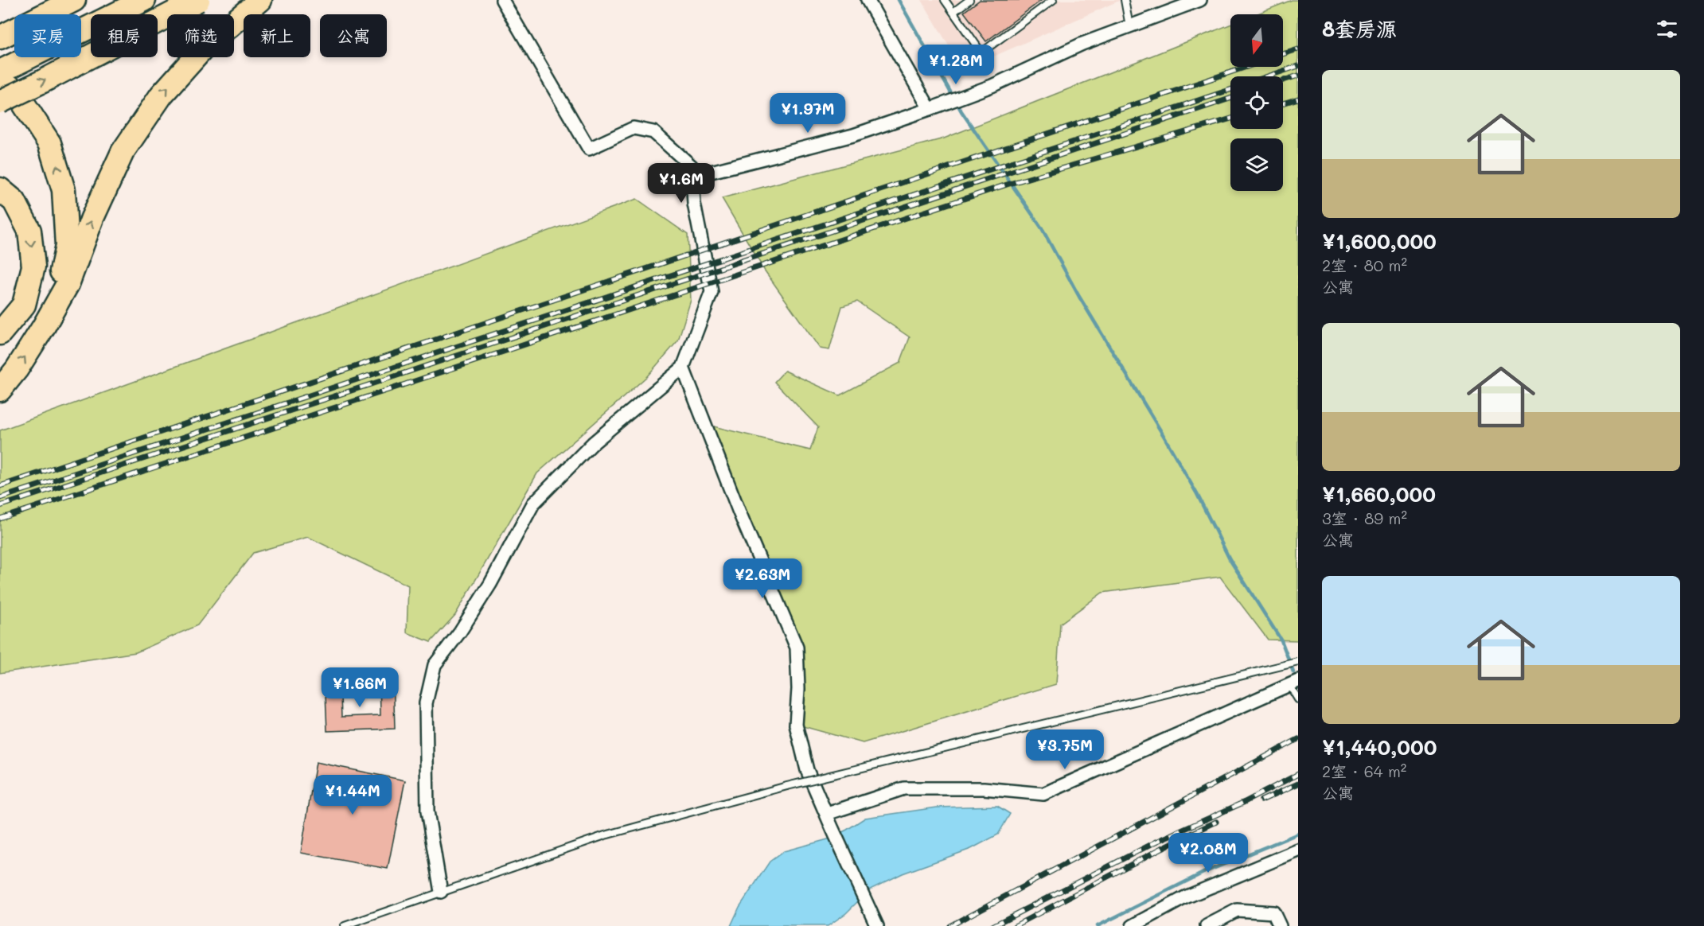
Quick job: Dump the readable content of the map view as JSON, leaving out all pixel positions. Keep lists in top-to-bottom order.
{
  "north": "bottom",
  "page": {
    "heading": "8套房源",
    "chip": [
      "买房",
      "租房",
      "筛选",
      "新上",
      "公寓"
    ],
    "price": [
      "¥1.28M",
      "¥1.97M",
      "¥1.6M",
      "¥2.63M",
      "¥1.66M",
      "¥3.75M",
      "¥1.44M",
      "¥2.08M"
    ],
    "list": [
      {
        "name": "¥1,600,000",
        "note": "2室 · 80 m² · 公寓"
      },
      {
        "name": "¥1,660,000",
        "note": "3室 · 89 m² · 公寓"
      },
      {
        "name": "¥1,440,000",
        "note": "2室 · 64 m² · 公寓"
      }
    ]
  }
}
